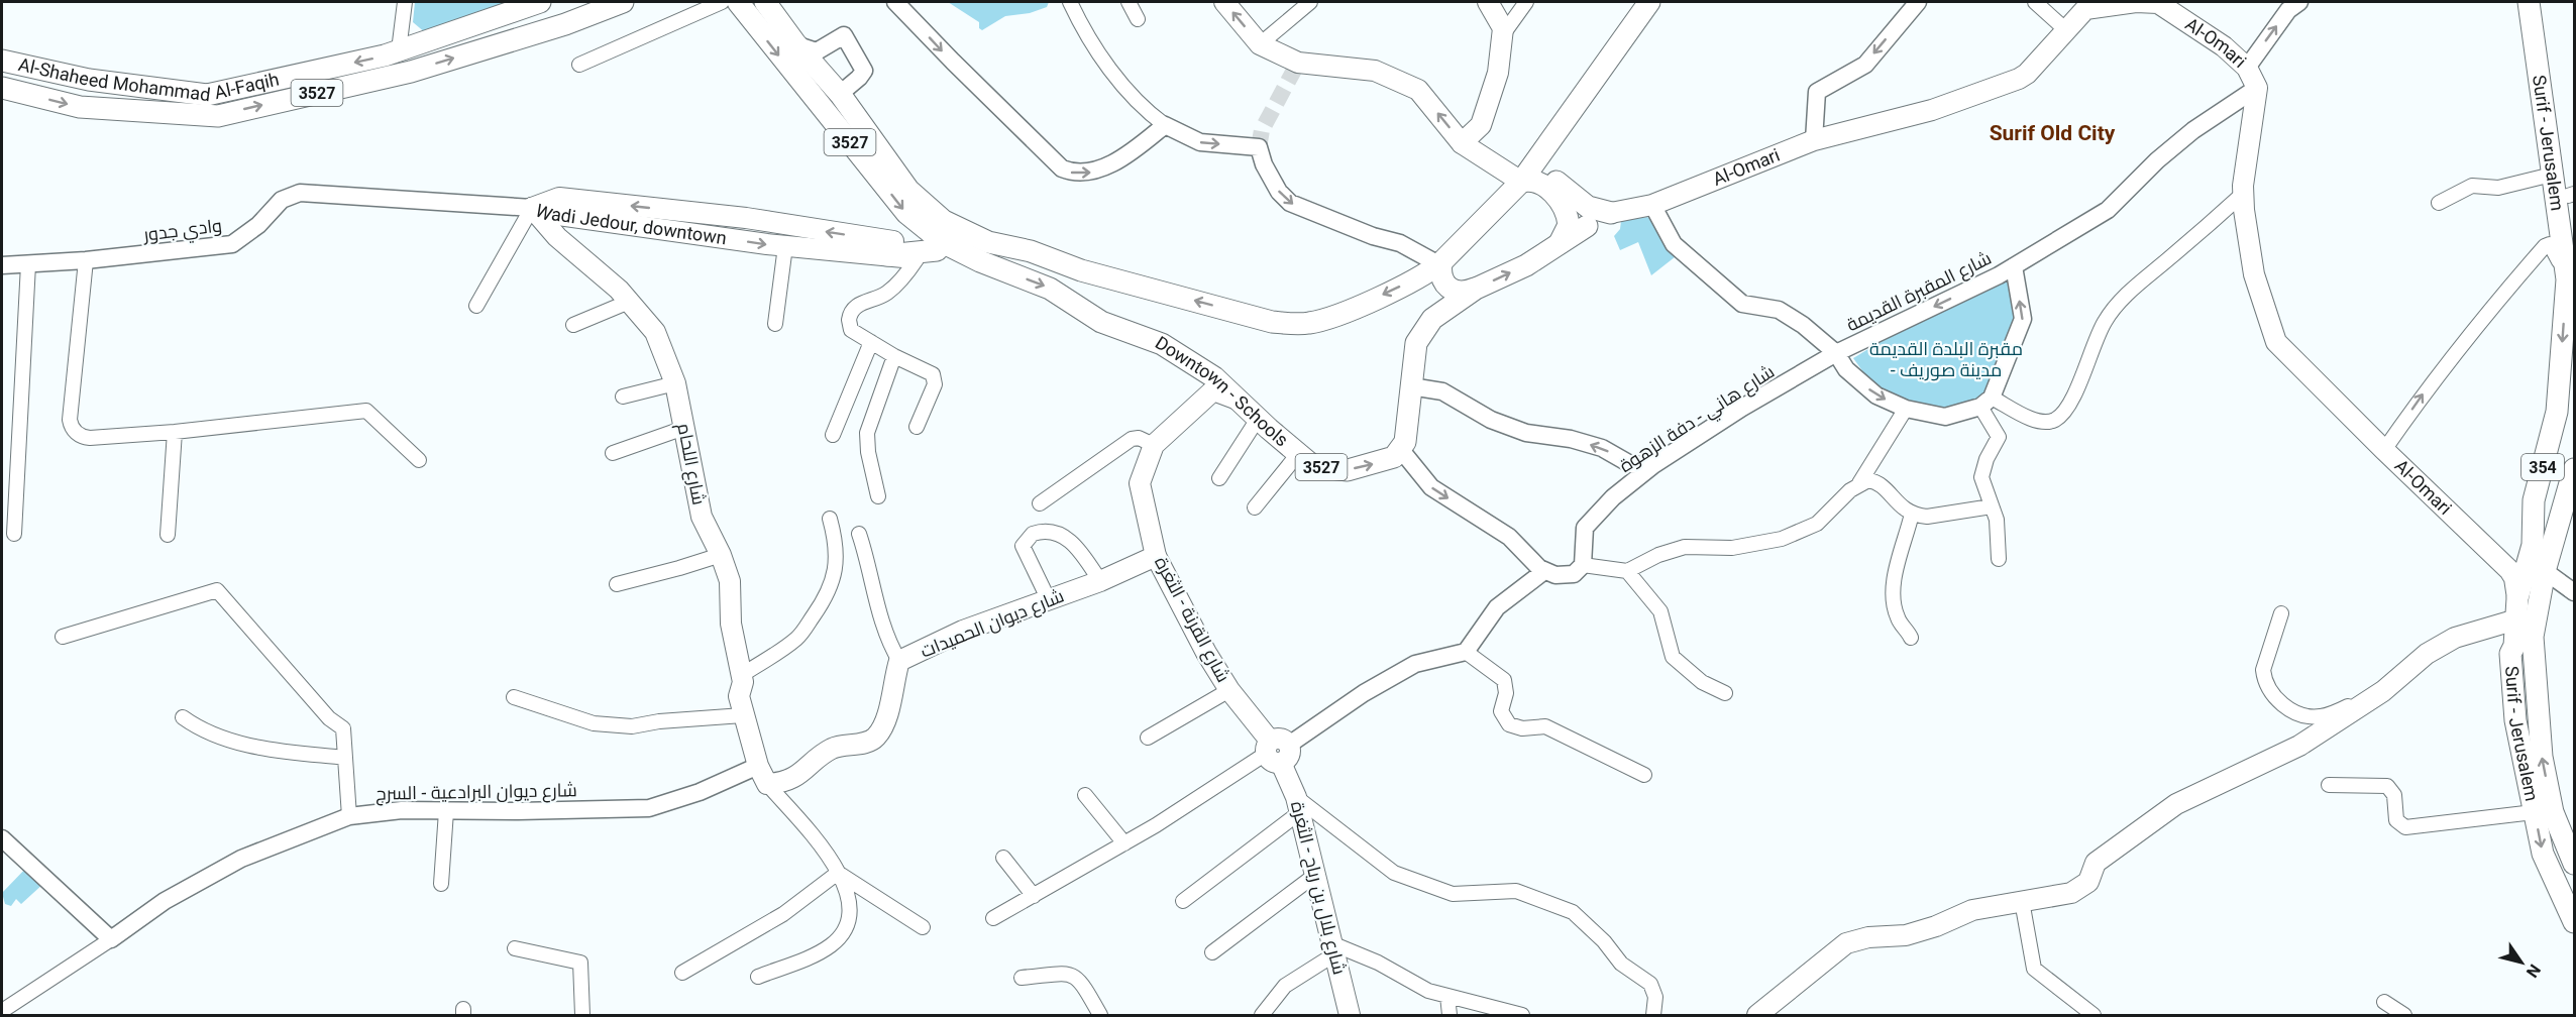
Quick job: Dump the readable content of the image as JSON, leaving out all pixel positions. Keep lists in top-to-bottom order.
{
  "streets": {
    "main road": [
      "Al-Omari",
      "Al-Shaheed Mohammad Al-Faqih",
      "3527",
      "Surif - Jerusalem",
      "Wadi Jedour, downtown",
      "Downtown - Schools",
      "شارع اللحام",
      "354",
      "شارع القرنة - الثغرة",
      "شارع ديوان الحميدات",
      "شارع بلال بن رباح - الثغرة"
    ],
    "street": [
      "وادي جدور",
      "شارع المقبرة القديمة",
      "شارع هاني - دفة الزهوة",
      "شارع ديوان البرادعية - السرج"
    ]
  },
  "crossings": [
    ["Al-Omari", "Surif - Jerusalem"],
    ["Al-Omari", "شارع المقبرة القديمة"],
    ["3527", "Wadi Jedour, downtown"],
    ["3527", "Downtown - Schools"],
    ["Wadi Jedour, downtown", "وادي جدور"],
    ["Wadi Jedour, downtown", "شارع اللحام"],
    ["وادي جدور", "شارع اللحام"],
    ["شارع المقبرة القديمة", "شارع هاني - دفة الزهوة"],
    ["شارع اللحام", "شارع ديوان البرادعية - السرج"],
    ["شارع القرنة - الثغرة", "شارع ديوان الحميدات"],
    ["شارع القرنة - الثغرة", "شارع بلال بن رباح - الثغرة"]
  ],
  "districts": ["Surif Old City"],
  "parks": ["مقبرة البلدة القديمة - مدينة صوريف"],
  "north": "bottom right"
}
